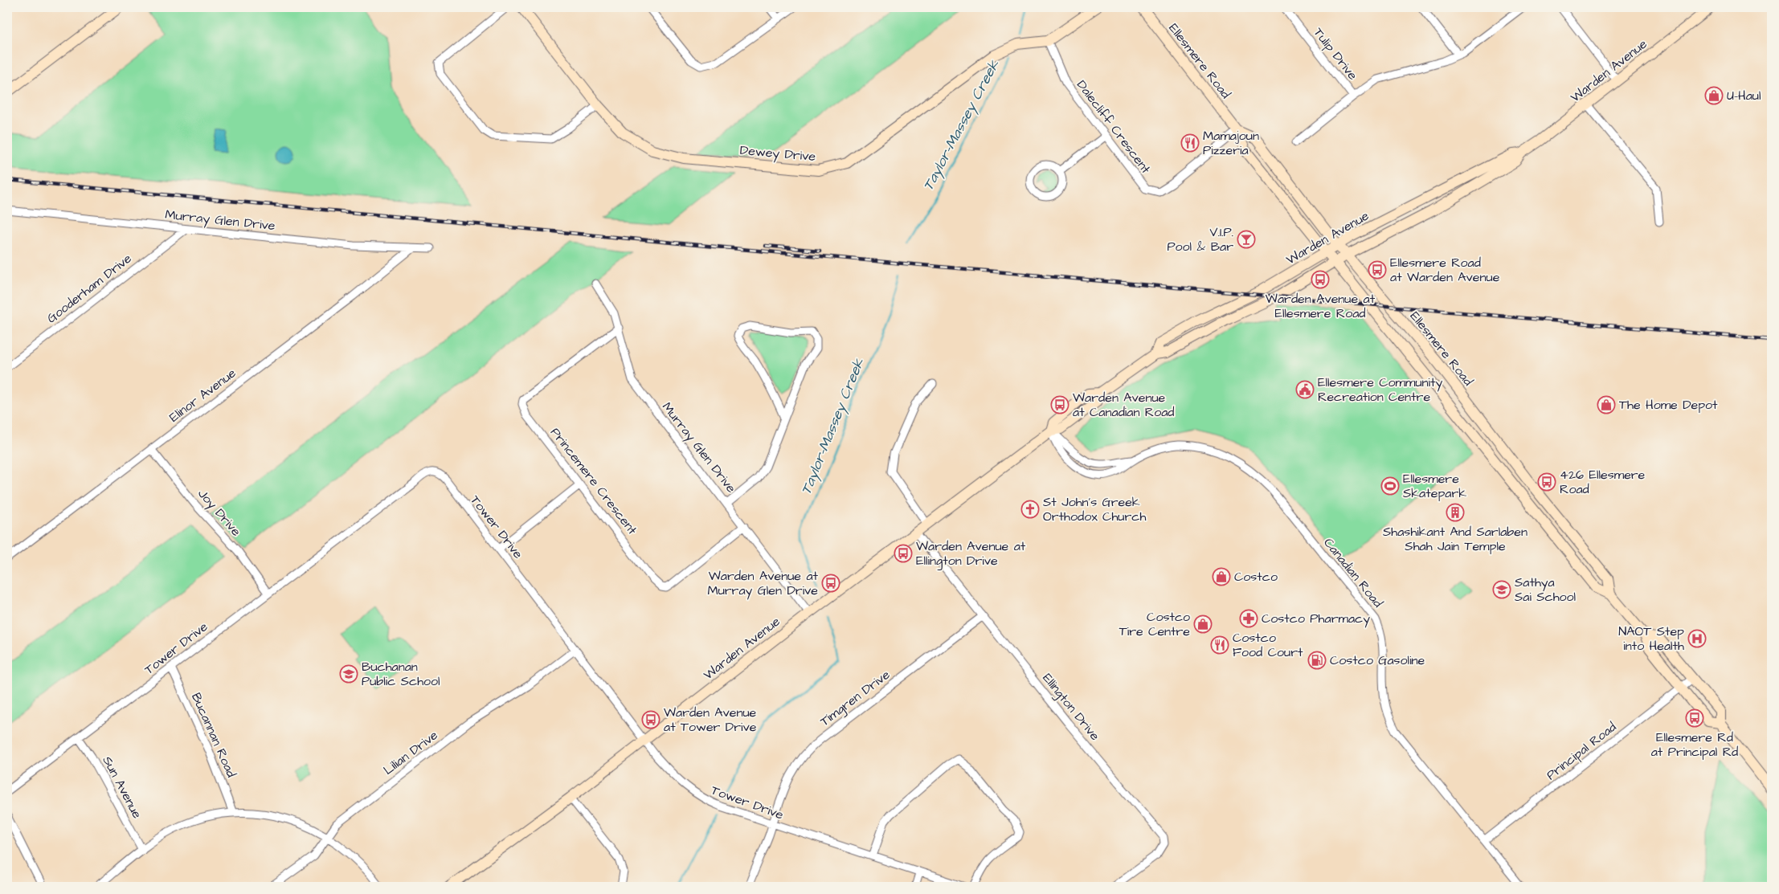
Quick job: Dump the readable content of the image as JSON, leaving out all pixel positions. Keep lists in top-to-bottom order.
{
  "streets": {
    "main road": ["Ellesmere Road", "Warden Avenue", "Dewey Drive"],
    "street": [
      "Tulip Drive",
      "Dalecliff Crescent",
      "Murray Glen Drive",
      "Gooderham Drive",
      "Elinor Avenue",
      "Princemere Crescent",
      "Joy Drive",
      "Tower Drive",
      "Canadian Road",
      "Timgren Drive",
      "Ellington Drive",
      "Bucannan Road",
      "Principal Road",
      "Lilian Drive",
      "Sun Avenue"
    ]
  },
  "crossings": [
    ["Ellesmere Road", "Warden Avenue"],
    ["Ellesmere Road", "Dalecliff Crescent"],
    ["Ellesmere Road", "Principal Road"],
    ["Warden Avenue", "Murray Glen Drive"],
    ["Warden Avenue", "Tower Drive"],
    ["Warden Avenue", "Canadian Road"],
    ["Warden Avenue", "Ellington Drive"],
    ["Dalecliff Crescent", "Dewey Drive"],
    ["Murray Glen Drive", "Gooderham Drive"],
    ["Murray Glen Drive", "Elinor Avenue"],
    ["Murray Glen Drive", "Princemere Crescent"],
    ["Elinor Avenue", "Joy Drive"],
    ["Joy Drive", "Tower Drive"],
    ["Tower Drive", "Timgren Drive"],
    ["Tower Drive", "Bucannan Road"],
    ["Tower Drive", "Lilian Drive"],
    ["Tower Drive", "Sun Avenue"],
    ["Canadian Road", "Principal Road"],
    ["Timgren Drive", "Ellington Drive"]
  ],
  "water": ["Taylor-Massey Creek"],
  "places": {
    "shop": [
      "U-Haul",
      "The Home Depot",
      "Costco",
      "Costco Tire Centre"
    ],
    "restaurant": ["Mamajoun Pizzeria", "Costco Food Court"],
    "bar": ["V.I.P. Pool & Bar"],
    "bus stop": [
      "Ellesmere Road at Warden Avenue",
      "Warden Avenue at Ellesmere Road",
      "Warden Avenue at Canadian Road",
      "426 Ellesmere Road",
      "Warden Avenue at Ellington Drive",
      "Warden Avenue at Murray Glen Drive",
      "Ellesmere Rd at Principal Rd",
      "Warden Avenue at Tower Drive"
    ],
    "public building": ["Ellesmere Community Recreation Centre"],
    "sports": ["Ellesmere Skatepark"],
    "church": ["St John's Greek Orthodox Church"],
    "building": ["Shashikant And Sarlaben Shah Jain Temple"],
    "school or university": ["Sathya Sai School", "Buchanan Public School"],
    "pharmacy": ["Costco Pharmacy"],
    "hospital": ["NAOT Step into Health"],
    "fuel station": ["Costco Gasoline"]
  }
}
